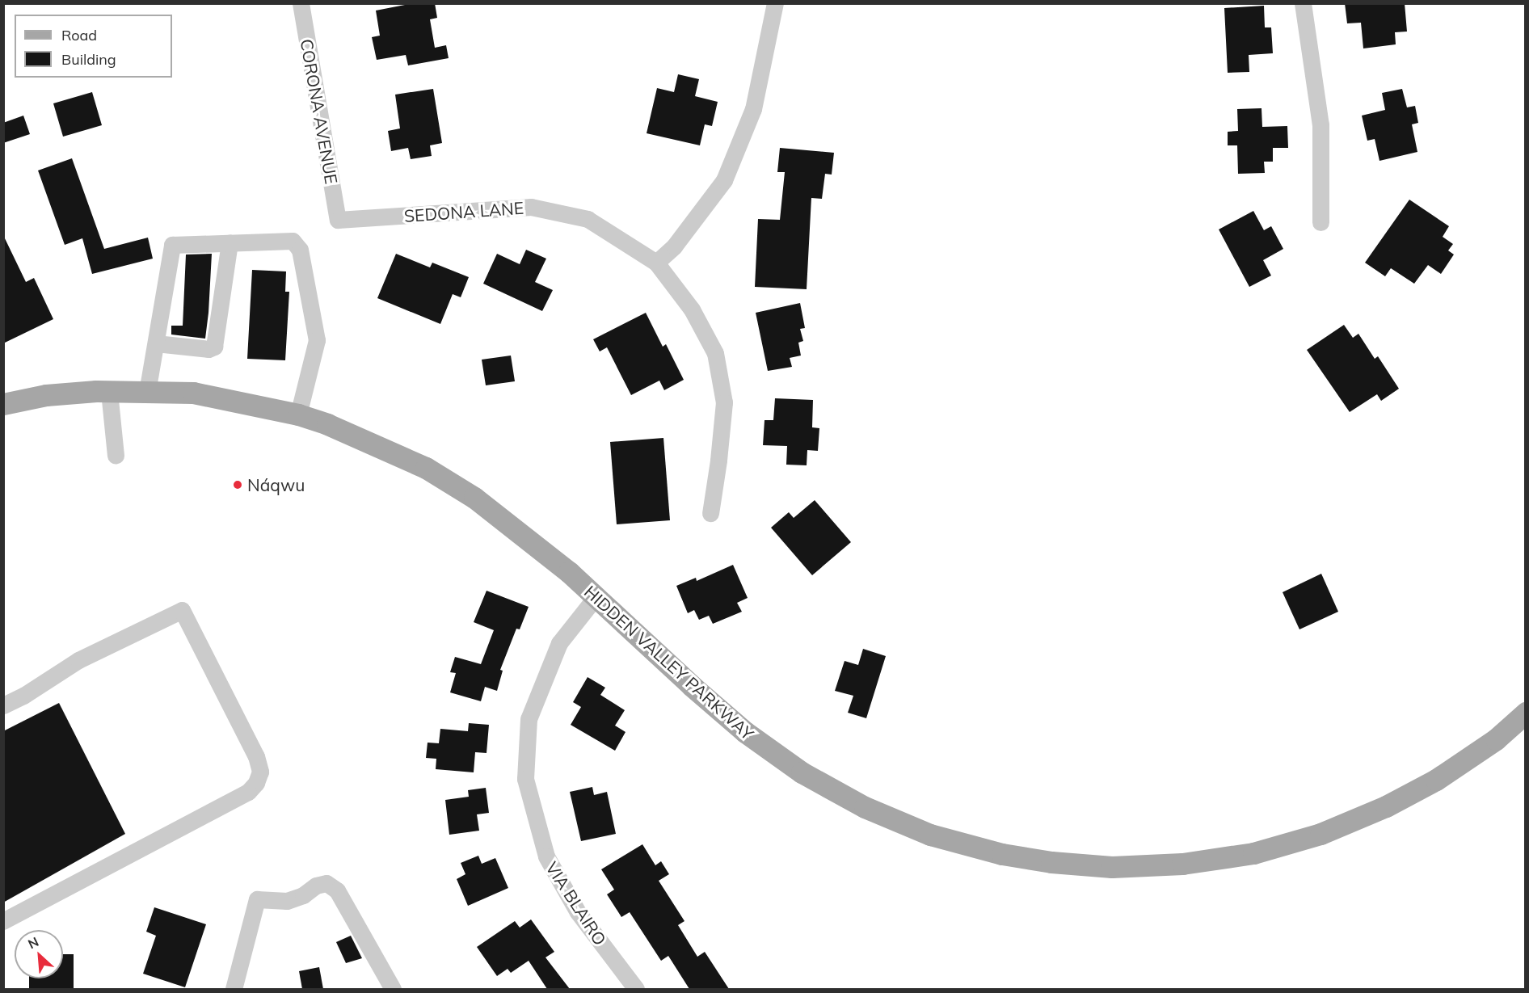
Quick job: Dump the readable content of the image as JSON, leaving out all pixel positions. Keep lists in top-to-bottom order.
{
  "streets": {
    "main road": ["HIDDEN VALLEY PARKWAY"],
    "street": ["CORONA AVENUE", "SEDONA LANE", "VIA BLAIRO"]
  },
  "crossings": [
    ["CORONA AVENUE", "SEDONA LANE"],
    ["HIDDEN VALLEY PARKWAY", "VIA BLAIRO"]
  ],
  "places": ["Náqwu"],
  "legend": ["Road", "Building"],
  "north": "top left"
}
